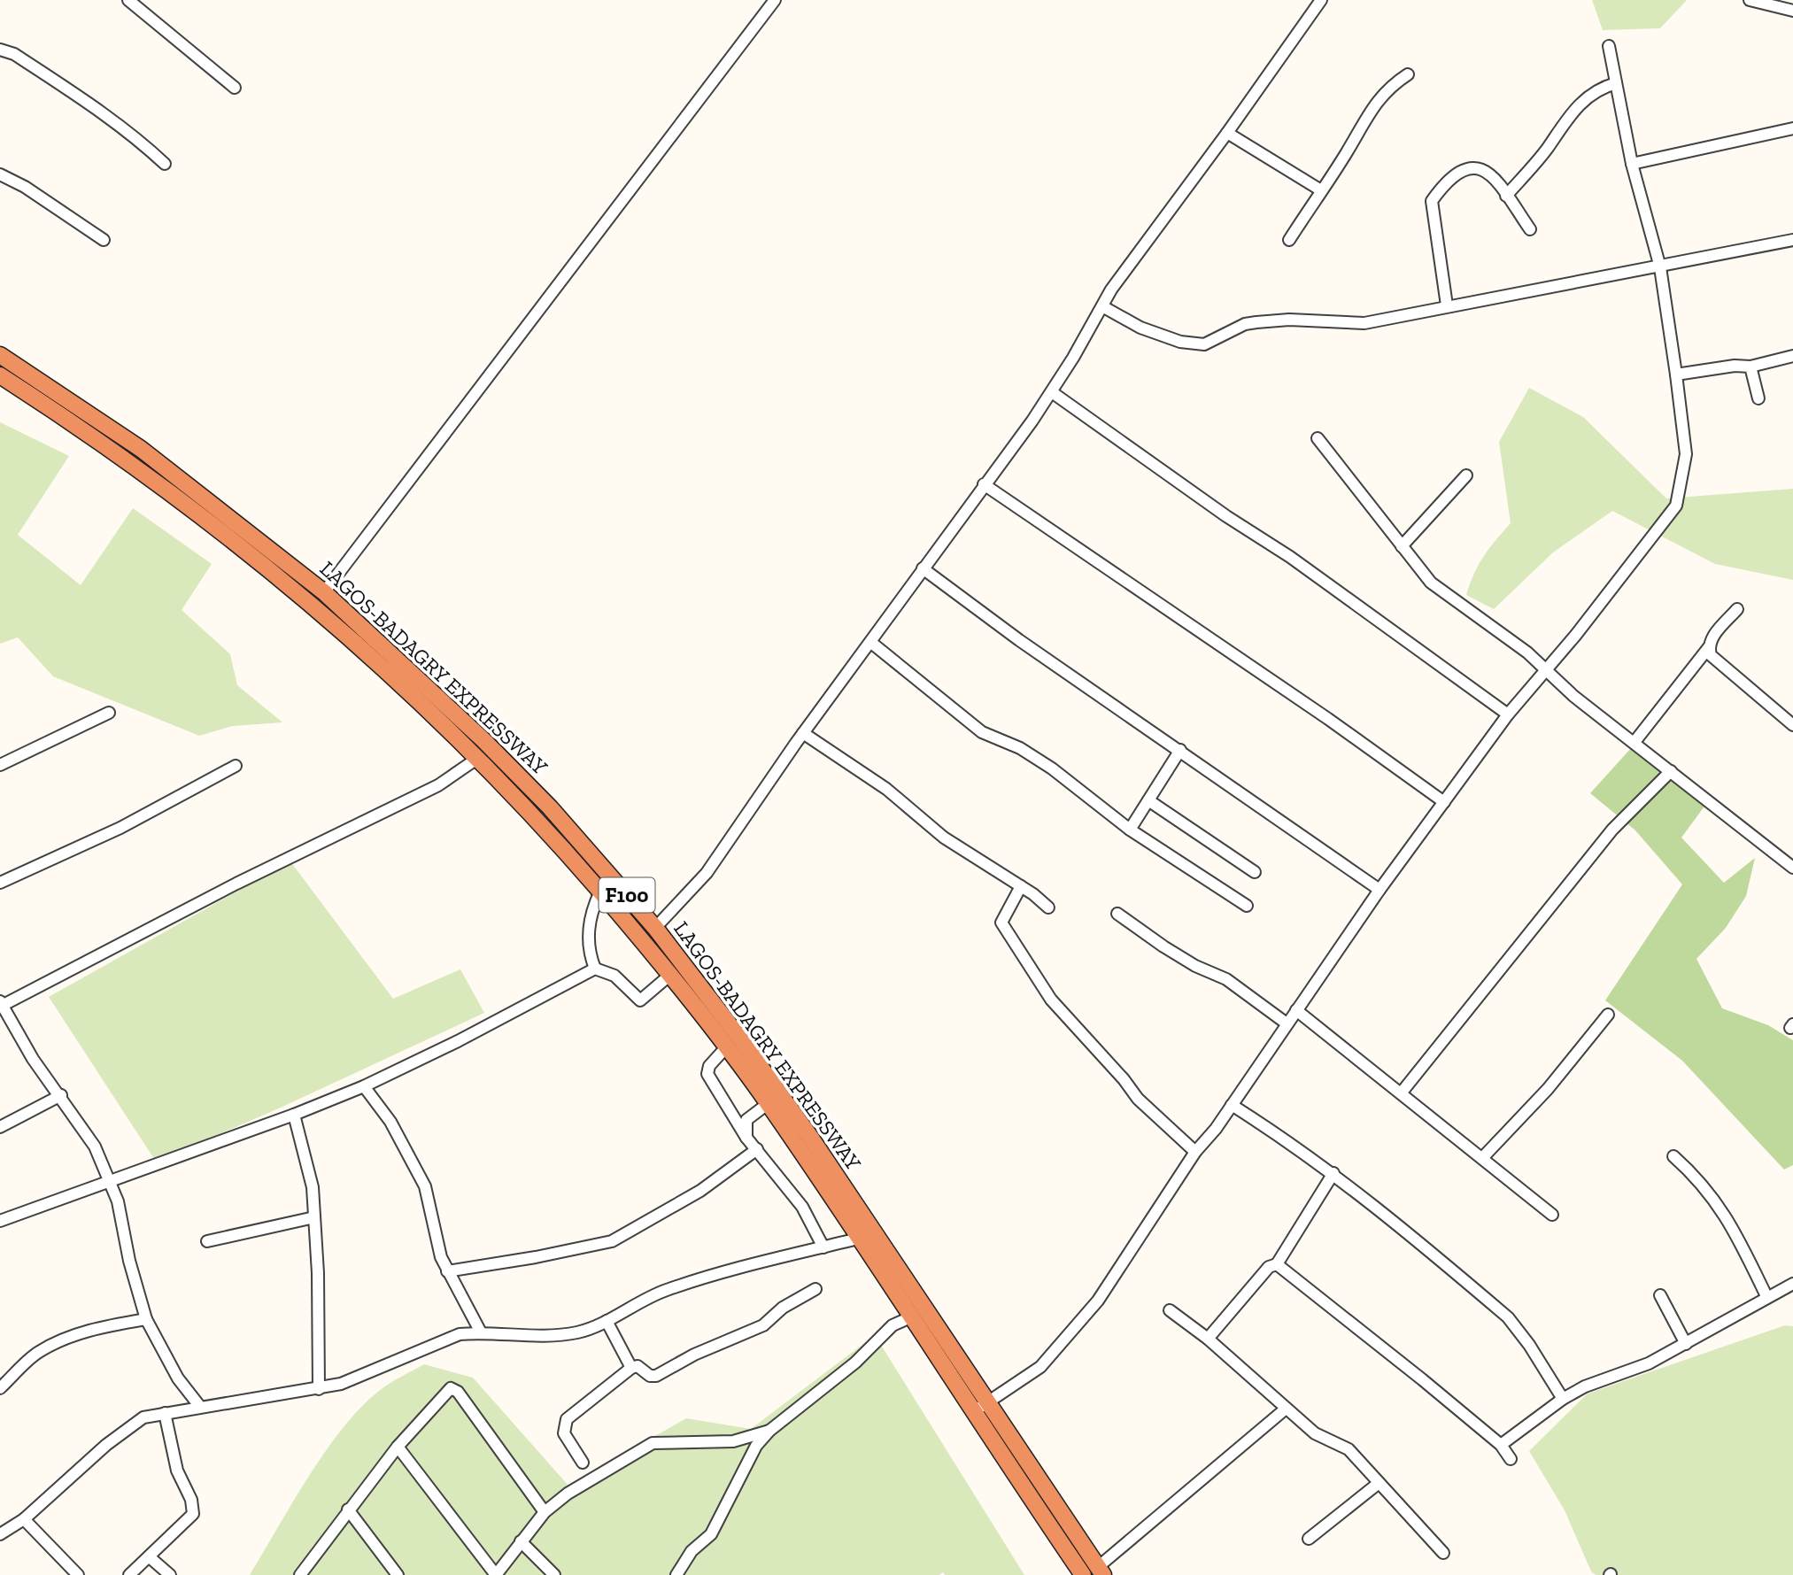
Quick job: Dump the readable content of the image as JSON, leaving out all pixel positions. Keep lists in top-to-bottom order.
{
  "streets": {
    "highway": ["LAGOS-BADAGRY EXPRESSWAY", "F100"]
  }
}
